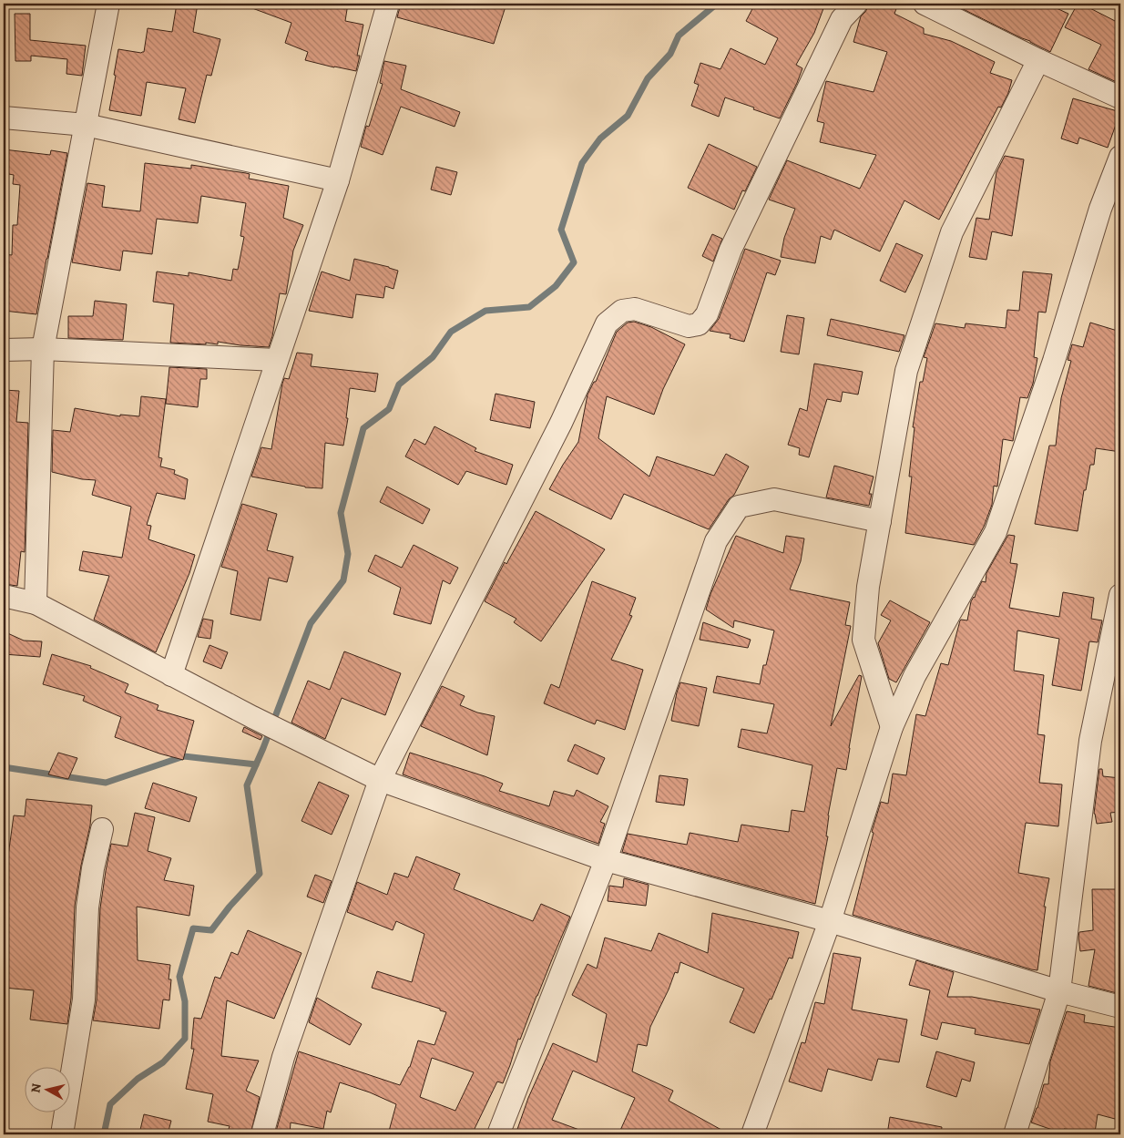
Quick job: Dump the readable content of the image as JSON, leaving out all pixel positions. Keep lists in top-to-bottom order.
{
  "north": "left"
}
